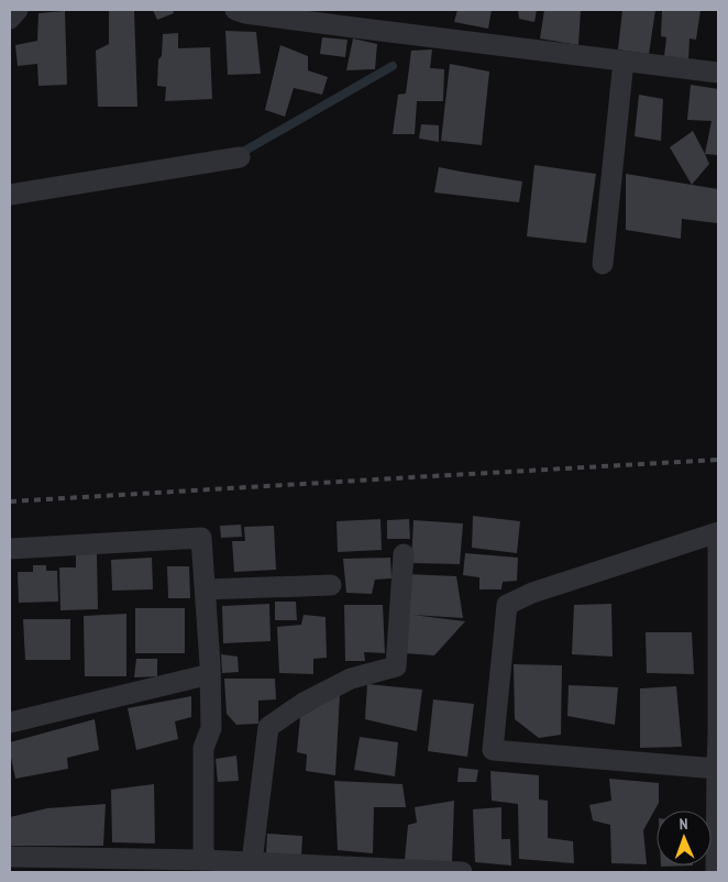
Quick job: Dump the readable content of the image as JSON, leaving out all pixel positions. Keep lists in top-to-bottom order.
{
  "north": "top"
}
